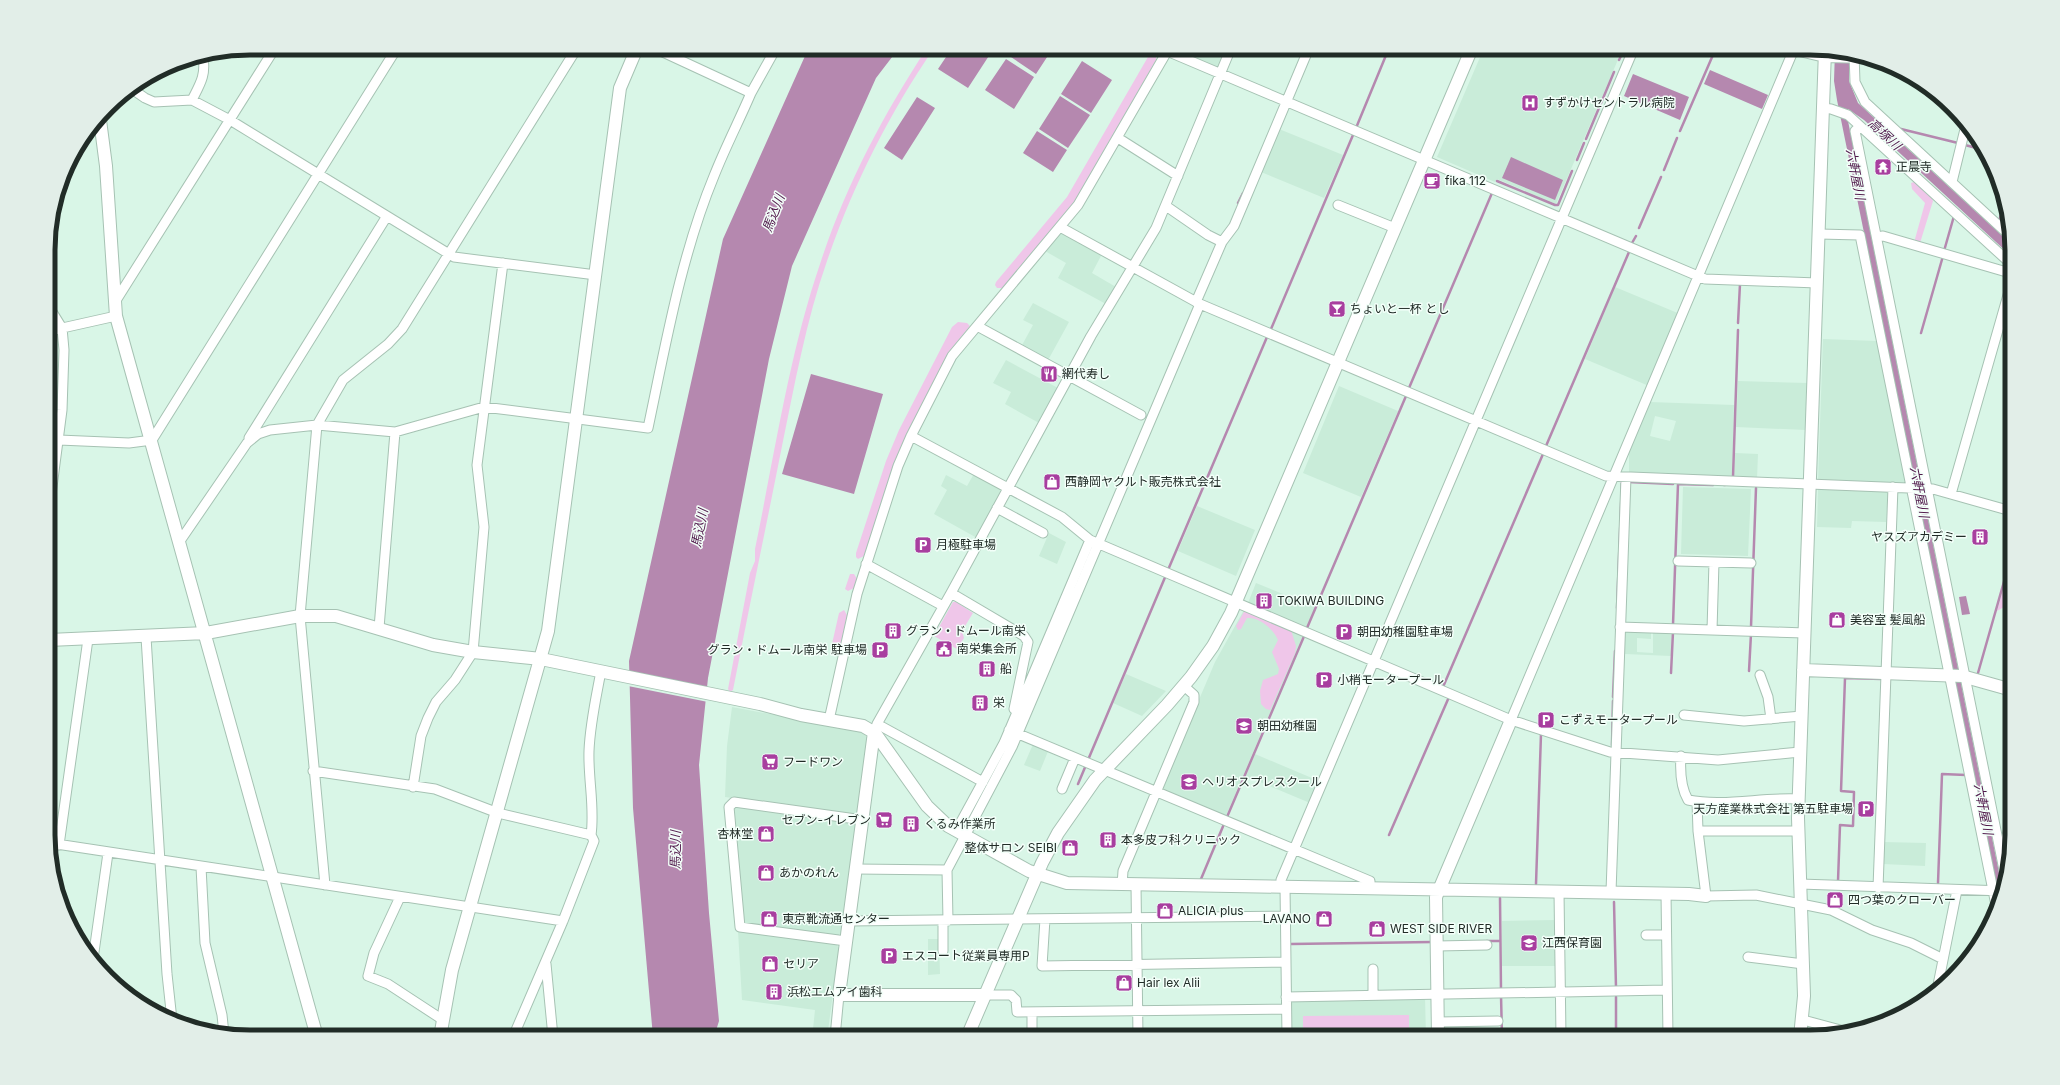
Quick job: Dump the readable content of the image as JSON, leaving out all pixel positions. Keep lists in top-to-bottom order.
{
  "water": ["高塚川", "六軒屋川", "馬込川"],
  "places": {
    "hospital": ["すずかけセントラル病院"],
    "temple": ["正晨寺"],
    "cafe": ["fika 112"],
    "bar": ["ちょいと一杯 とし"],
    "restaurant": ["網代寿し"],
    "shop": [
      "西静岡ヤクルト販売株式会社",
      "美容室 髪風船",
      "杏林堂",
      "整体サロン SEIBI",
      "あかのれん",
      "四つ葉のクローバー",
      "ALICIA plus",
      "東京靴流通センター",
      "LAVANO",
      "WEST SIDE RIVER",
      "セリア",
      "Hair lex Alii"
    ],
    "building": [
      "ヤスズアカデミー",
      "TOKIWA BUILDING",
      "グラン・ドムール南栄",
      "船",
      "栄",
      "くるみ作業所",
      "本多皮フ科クリニック",
      "浜松エムアイ歯科"
    ],
    "parking": [
      "月極駐車場",
      "朝田幼稚園駐車場",
      "グラン・ドムール南栄 駐車場",
      "小梢モータープール",
      "こずえモータープール",
      "天方産業株式会社 第五駐車場",
      "エスコート従業員専用P"
    ],
    "public building": ["南栄集会所"],
    "school or university": ["朝田幼稚園", "ヘリオスプレスクール", "江西保育園"],
    "supermarket": ["フードワン", "セブン-イレブン"]
  }
}
